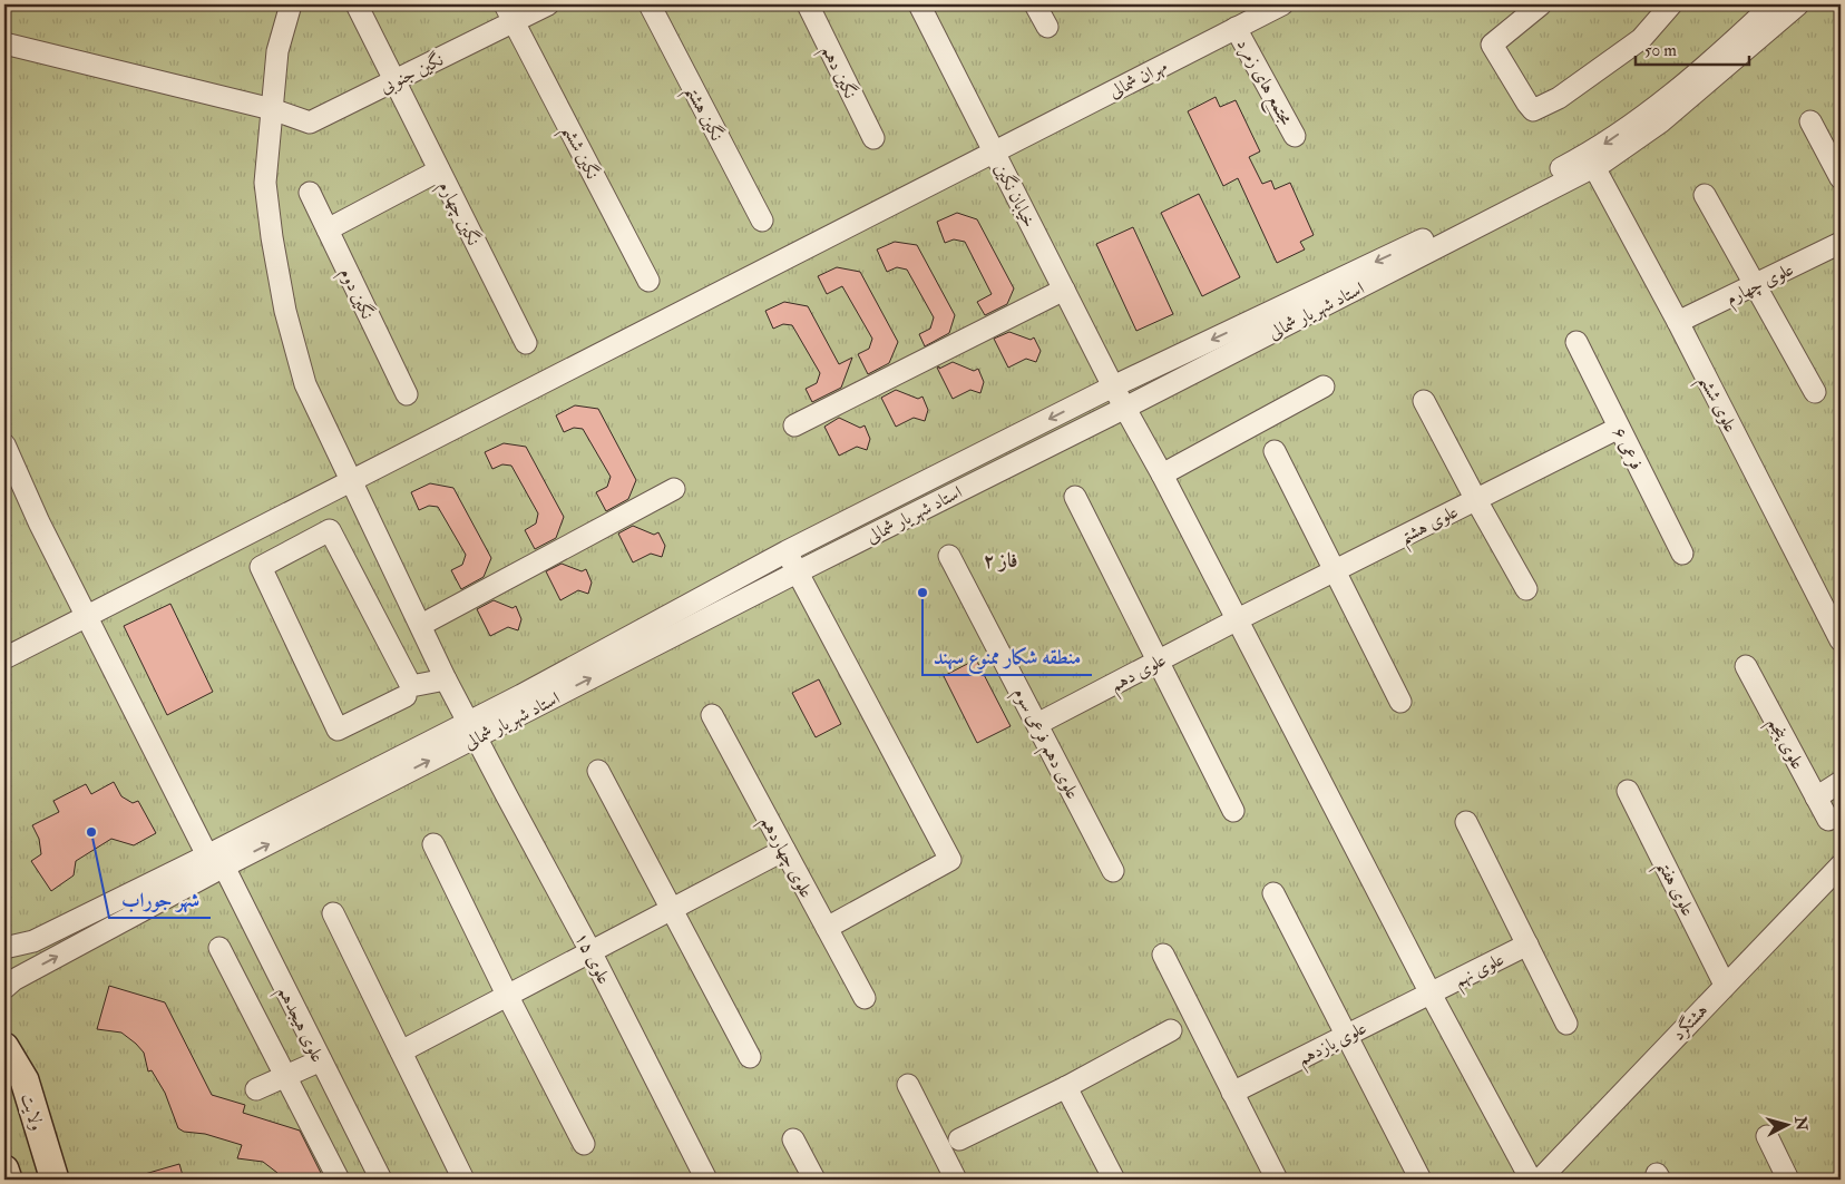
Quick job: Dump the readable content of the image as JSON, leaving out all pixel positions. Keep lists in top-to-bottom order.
{
  "streets": {
    "main road": ["ولایت"],
    "street": [
      "نگین دهم",
      "نگین جنوبی",
      "مهران شمالی",
      "مجتمع های زمرد",
      "نگین هشتم",
      "نگین ششم",
      "خیابان نگین",
      "نگین چهارم",
      "علوی چهارم",
      "نگین دوم",
      "استاد شهریار شمالی",
      "علوی ششم",
      "فرعی ۶",
      "علوی هشتم",
      "علوی دهم",
      "علوی دهم فرعی سوم",
      "علوی پنجم",
      "علوی چهاردهم",
      "علوی هفتم",
      "علوی ۱۵",
      "علوی نهم",
      "هشتگرد",
      "علوی هیجدهم",
      "علوی یازدهم"
    ]
  },
  "crossings": [
    ["نگین جنوبی", "نگین ششم"],
    ["نگین جنوبی", "نگین چهارم"],
    ["نگین جنوبی", "علوی ۱۵"],
    ["مهران شمالی", "مجتمع های زمرد"],
    ["مهران شمالی", "خیابان نگین"],
    ["مهران شمالی", "علوی ۱۵"],
    ["مهران شمالی", "علوی هیجدهم"],
    ["خیابان نگین", "استاد شهریار شمالی"],
    ["خیابان نگین", "علوی هشتم"],
    ["خیابان نگین", "علوی دهم"],
    ["خیابان نگین", "علوی نهم"],
    ["خیابان نگین", "علوی یازدهم"],
    ["علوی چهارم", "علوی ششم"],
    ["استاد شهریار شمالی", "علوی ششم"],
    ["استاد شهریار شمالی", "علوی ۱۵"],
    ["استاد شهریار شمالی", "علوی هیجدهم"],
    ["فرعی ۶", "علوی هشتم"],
    ["علوی هشتم", "علوی دهم"],
    ["علوی دهم", "علوی دهم فرعی سوم"],
    ["علوی هفتم", "هشتگرد"],
    ["علوی نهم", "علوی یازدهم"]
  ],
  "districts": ["فاز ۲"],
  "places": ["منطقه شکار ممنوع سهند", "شهر جوراب"],
  "scale_bar": "50 m",
  "north": "right"
}
